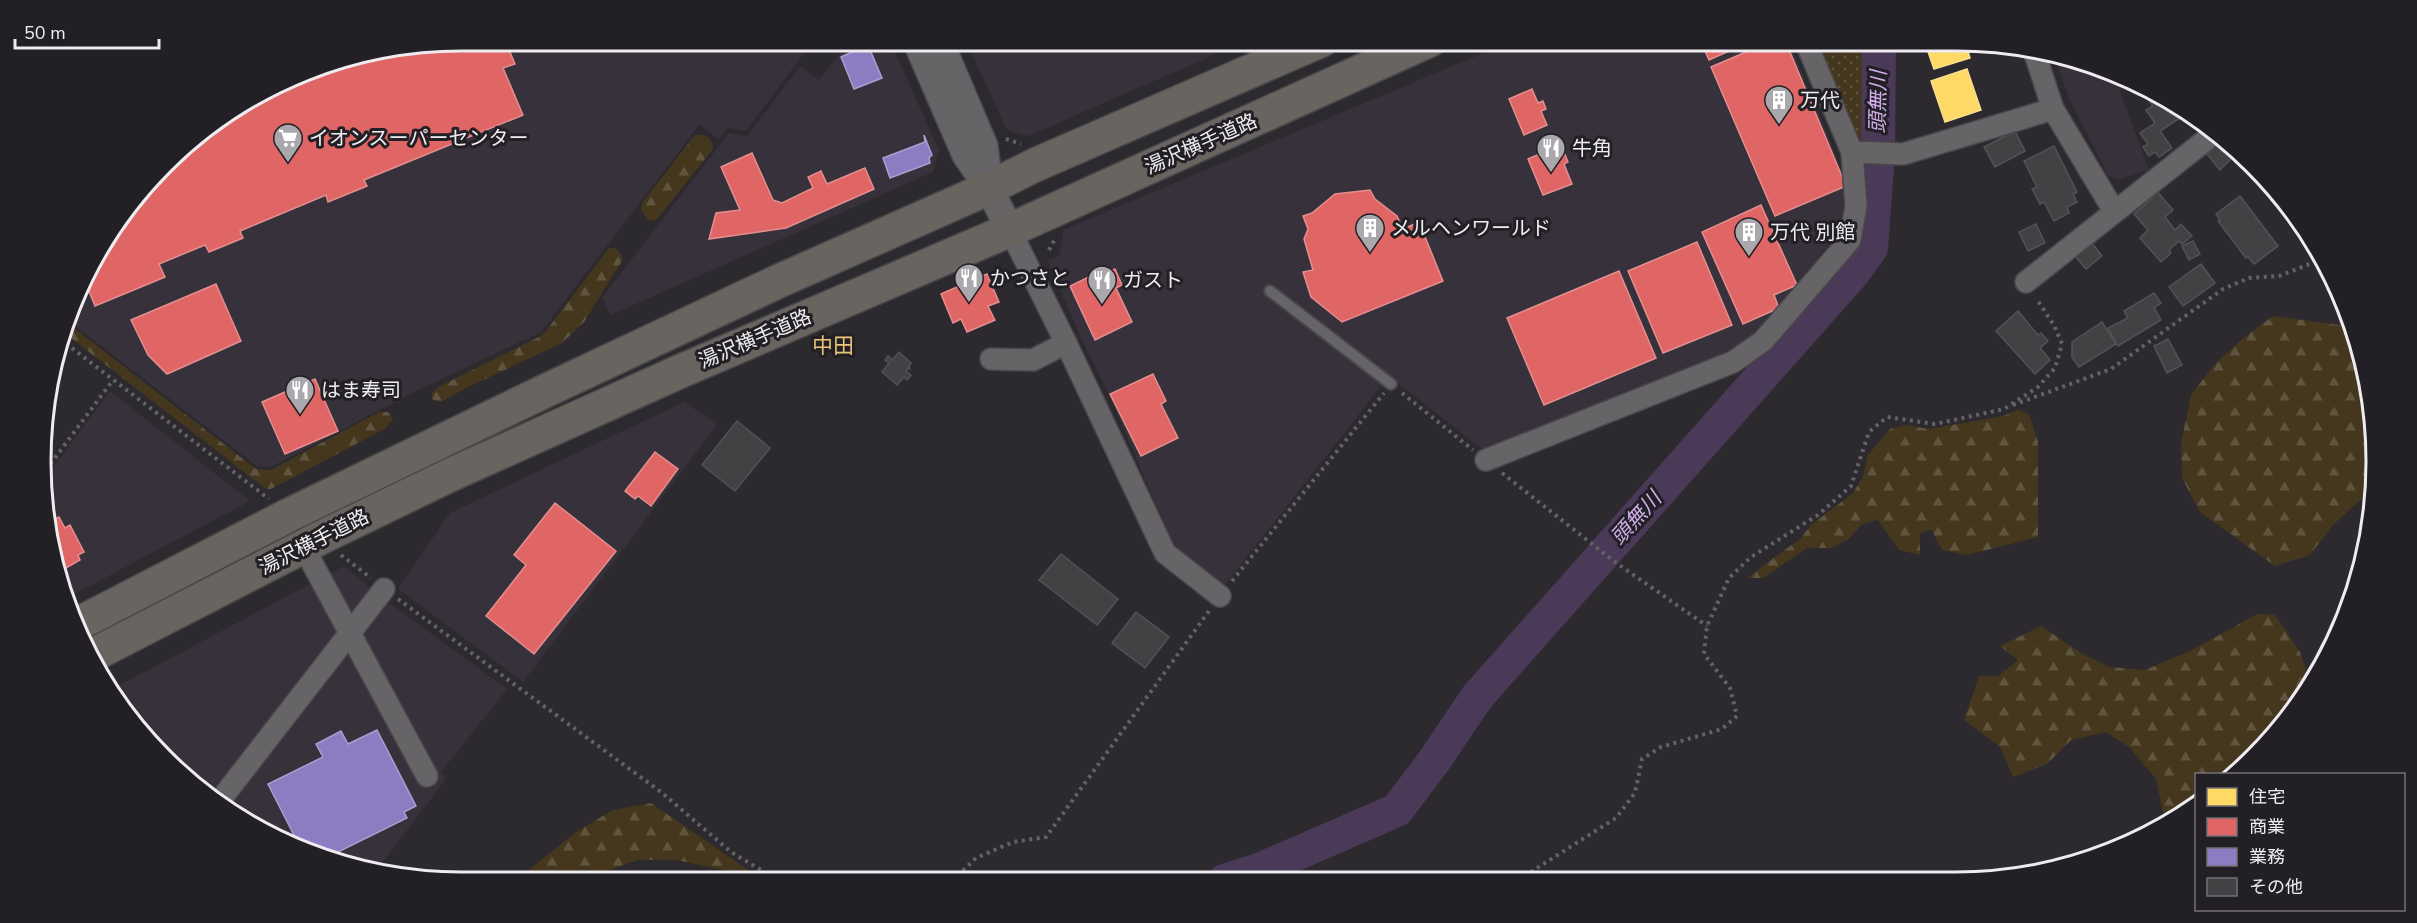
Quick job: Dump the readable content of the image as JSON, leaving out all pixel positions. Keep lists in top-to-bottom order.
{
  "streets": {
    "highway": ["湯沢横手道路"]
  },
  "districts": ["中田"],
  "water": ["頭無川"],
  "places": {
    "building": ["万代", "メルヘンワールド", "万代 別館"],
    "supermarket": ["イオンスーパーセンター"],
    "restaurant": [
      "牛角",
      "かつさと",
      "ガスト",
      "はま寿司"
    ]
  },
  "legend": [
    "住宅",
    "商業",
    "業務",
    "その他"
  ],
  "scale_bar": "50 m"
}
